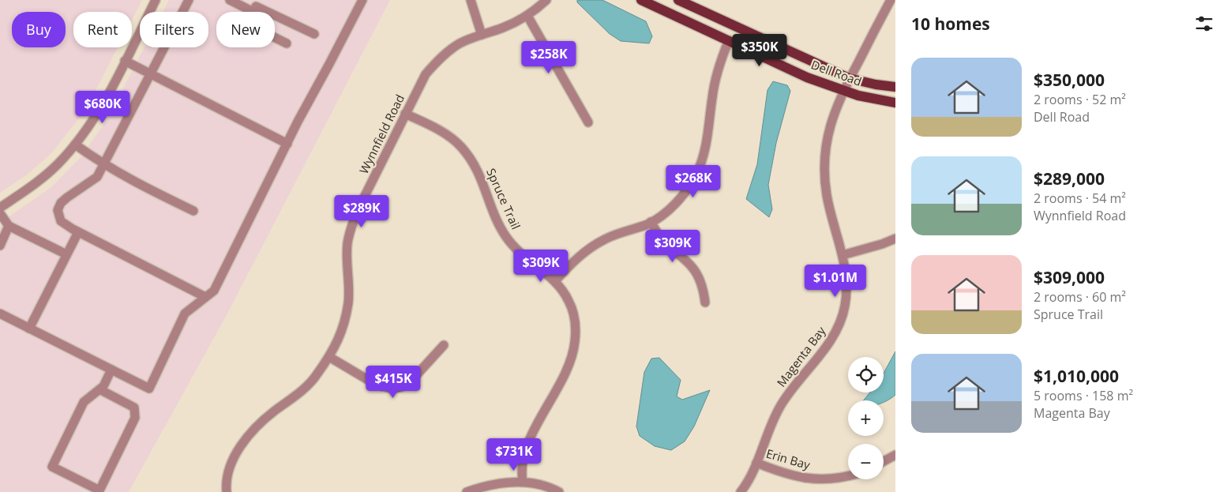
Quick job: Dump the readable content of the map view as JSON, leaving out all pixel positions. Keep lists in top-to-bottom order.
{
  "streets": {
    "main road": ["Dell Road"],
    "street": [
      "Wynnfield Road",
      "Spruce Trail",
      "Magenta Bay",
      "Erin Bay"
    ]
  },
  "crossings": [
    ["Dell Road", "Magenta Bay"],
    ["Wynnfield Road", "Spruce Trail"],
    ["Magenta Bay", "Erin Bay"]
  ],
  "page": {
    "heading": "10 homes",
    "chip": [
      "Buy",
      "Rent",
      "Filters",
      "New"
    ],
    "price": [
      "$350K",
      "$258K",
      "$680K",
      "$268K",
      "$289K",
      "$309K",
      "$309K",
      "$1.01M",
      "$415K",
      "$731K"
    ],
    "list": [
      {
        "name": "$350,000",
        "note": "2 rooms · 52 m² · Dell Road"
      },
      {
        "name": "$289,000",
        "note": "2 rooms · 54 m² · Wynnfield Road"
      },
      {
        "name": "$309,000",
        "note": "2 rooms · 60 m² · Spruce Trail"
      },
      {
        "name": "$1,010,000",
        "note": "5 rooms · 158 m² · Magenta Bay"
      }
    ],
    "map_buttons": ["+", "−"]
  }
}
